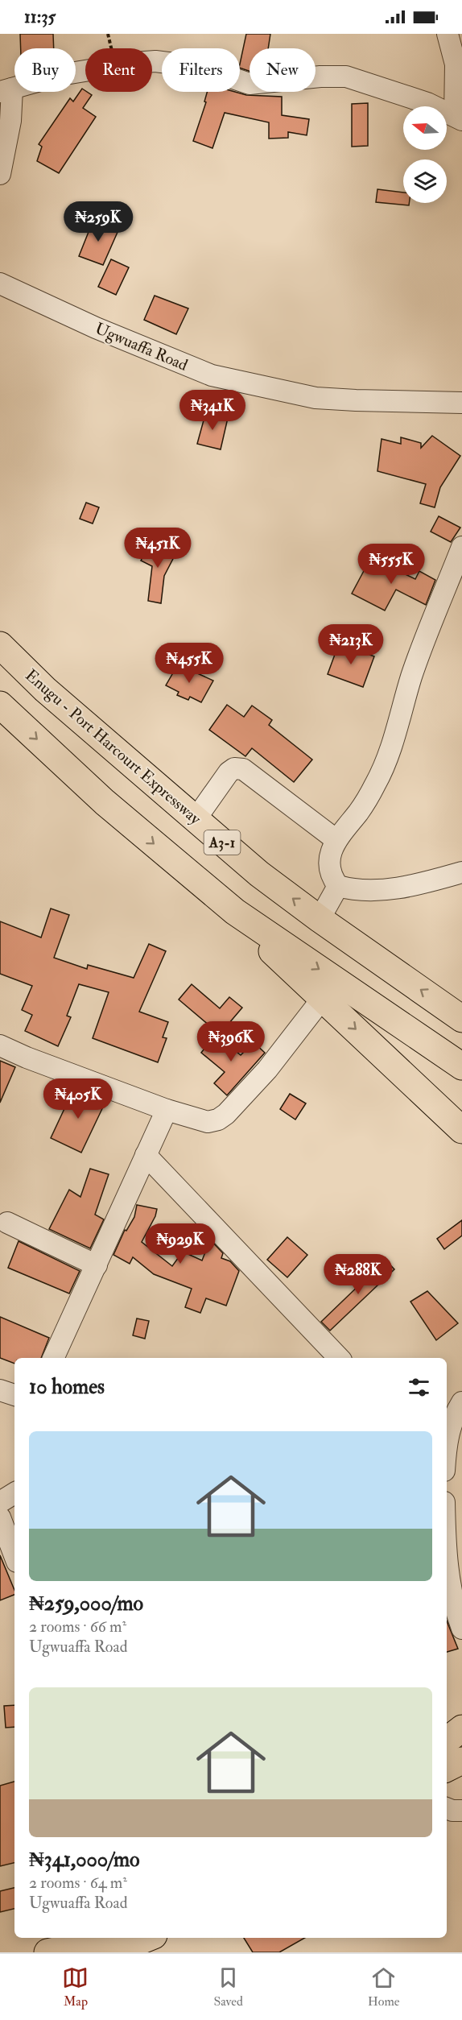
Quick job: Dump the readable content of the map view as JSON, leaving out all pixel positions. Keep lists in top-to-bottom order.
{
  "streets": {
    "main road": ["Enugu - Port Harcourt Expressway", "A3-1"],
    "street": ["Ugwuaffa Road"]
  },
  "north": "left",
  "page": {
    "status": "11:35",
    "chip": [
      "Buy",
      "Rent",
      "Filters",
      "New"
    ],
    "price": [
      "₦259K",
      "₦341K",
      "₦451K",
      "₦555K",
      "₦213K",
      "₦455K",
      "₦396K",
      "₦405K",
      "₦929K",
      "₦288K"
    ],
    "heading": "10 homes",
    "list": [
      {
        "name": "₦259,000/mo",
        "note": "2 rooms · 66 m² · Ugwuaffa Road"
      },
      {
        "name": "₦341,000/mo",
        "note": "2 rooms · 64 m² · Ugwuaffa Road"
      }
    ],
    "tabs": ["Map", "Saved", "Home"]
  }
}
